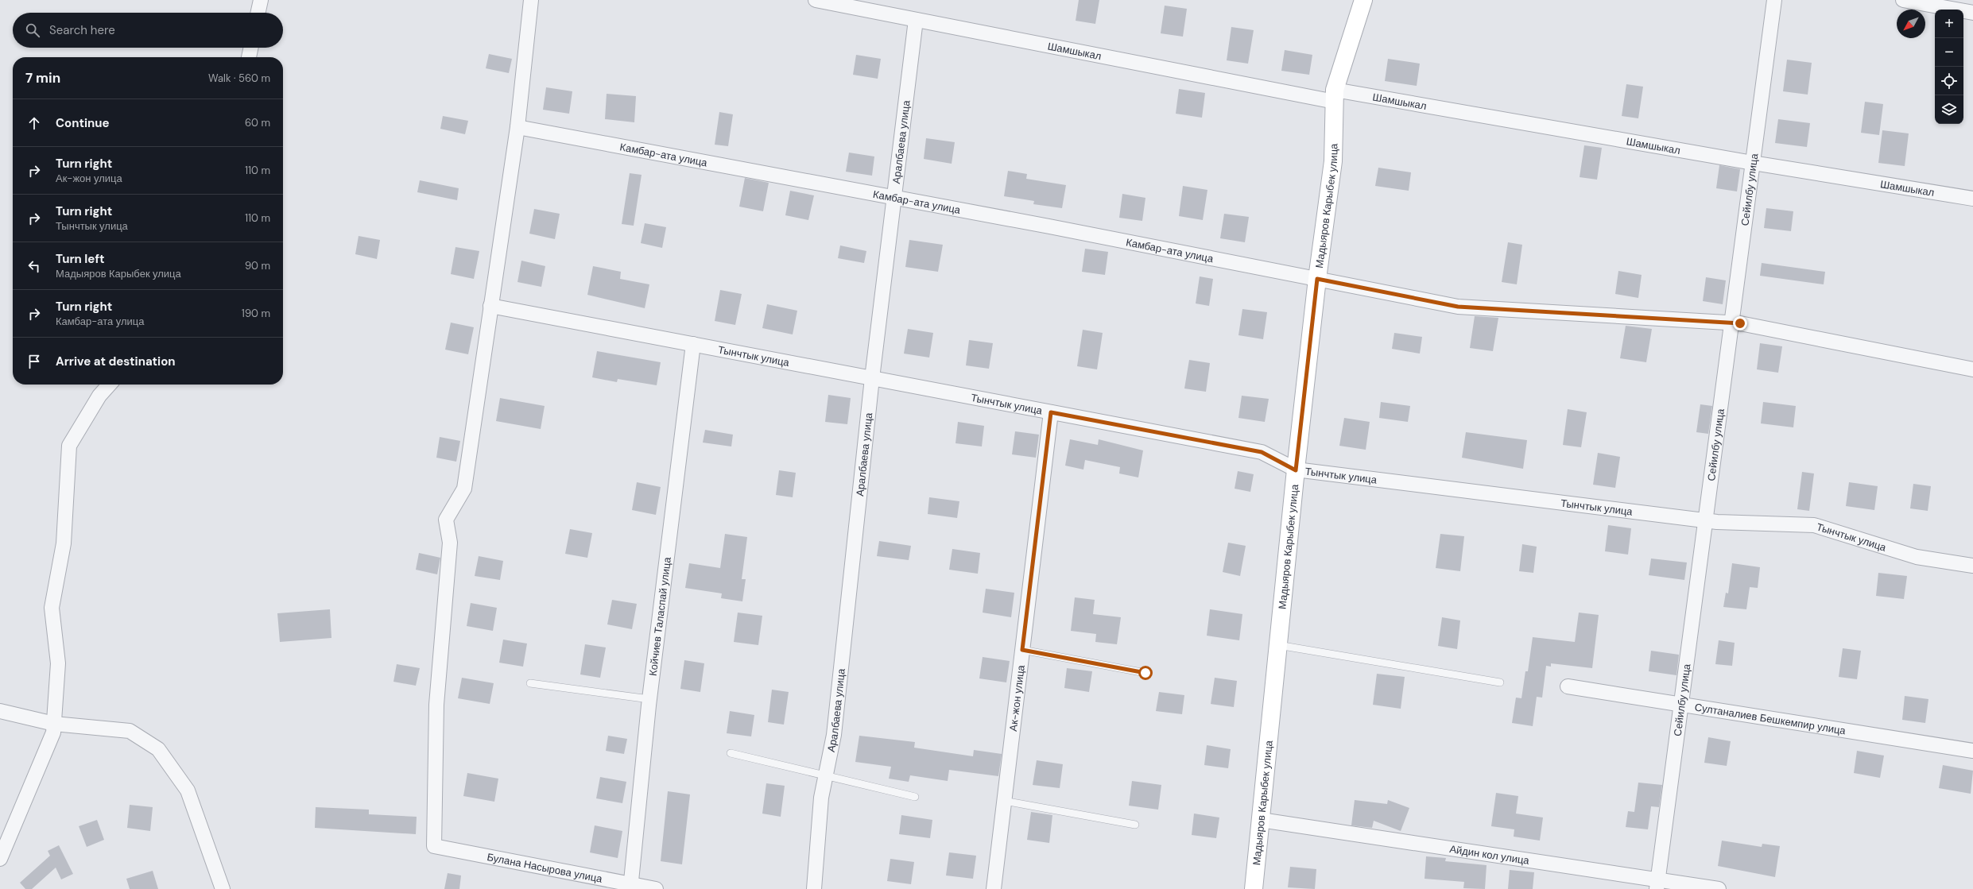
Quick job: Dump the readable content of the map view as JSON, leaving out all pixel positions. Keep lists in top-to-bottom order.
{
  "streets": {
    "street": [
      "Шамшыкал",
      "Аралбаева улица",
      "Камбар-ата улица",
      "Сейилбу улица",
      "Мадыяров Карыбек улица",
      "Тынчтык улица",
      "Койчиев Таласпай улица",
      "Ак-жон улица",
      "Султаналиев Бешкемпир улица",
      "Айдин кол улица",
      "Булана Насырова улица"
    ]
  },
  "crossings": [
    ["Шамшыкал", "Аралбаева улица"],
    ["Шамшыкал", "Сейилбу улица"],
    ["Шамшыкал", "Мадыяров Карыбек улица"],
    ["Аралбаева улица", "Камбар-ата улица"],
    ["Аралбаева улица", "Тынчтык улица"],
    ["Камбар-ата улица", "Сейилбу улица"],
    ["Камбар-ата улица", "Мадыяров Карыбек улица"],
    ["Сейилбу улица", "Тынчтык улица"],
    ["Сейилбу улица", "Султаналиев Бешкемпир улица"],
    ["Сейилбу улица", "Айдин кол улица"],
    ["Мадыяров Карыбек улица", "Тынчтык улица"],
    ["Мадыяров Карыбек улица", "Айдин кол улица"],
    ["Тынчтык улица", "Койчиев Таласпай улица"],
    ["Тынчтык улица", "Ак-жон улица"],
    ["Тынчтык улица", "Булана Насырова улица"],
    ["Койчиев Таласпай улица", "Булана Насырова улица"]
  ],
  "north": "bottom left",
  "page": {
    "map_buttons": ["+", "−"],
    "search": "Search here",
    "heading": ["7 min", "Walk · 560 m"],
    "list": [
      ["Continue", "60 m"],
      ["Turn right", "Ак-жон улица", "110 m"],
      ["Turn right", "Тынчтык улица", "110 m"],
      ["Turn left", "Мадыяров Карыбек улица", "90 m"],
      ["Turn right", "Камбар-ата улица", "190 m"],
      "Arrive at destination"
    ]
  }
}
